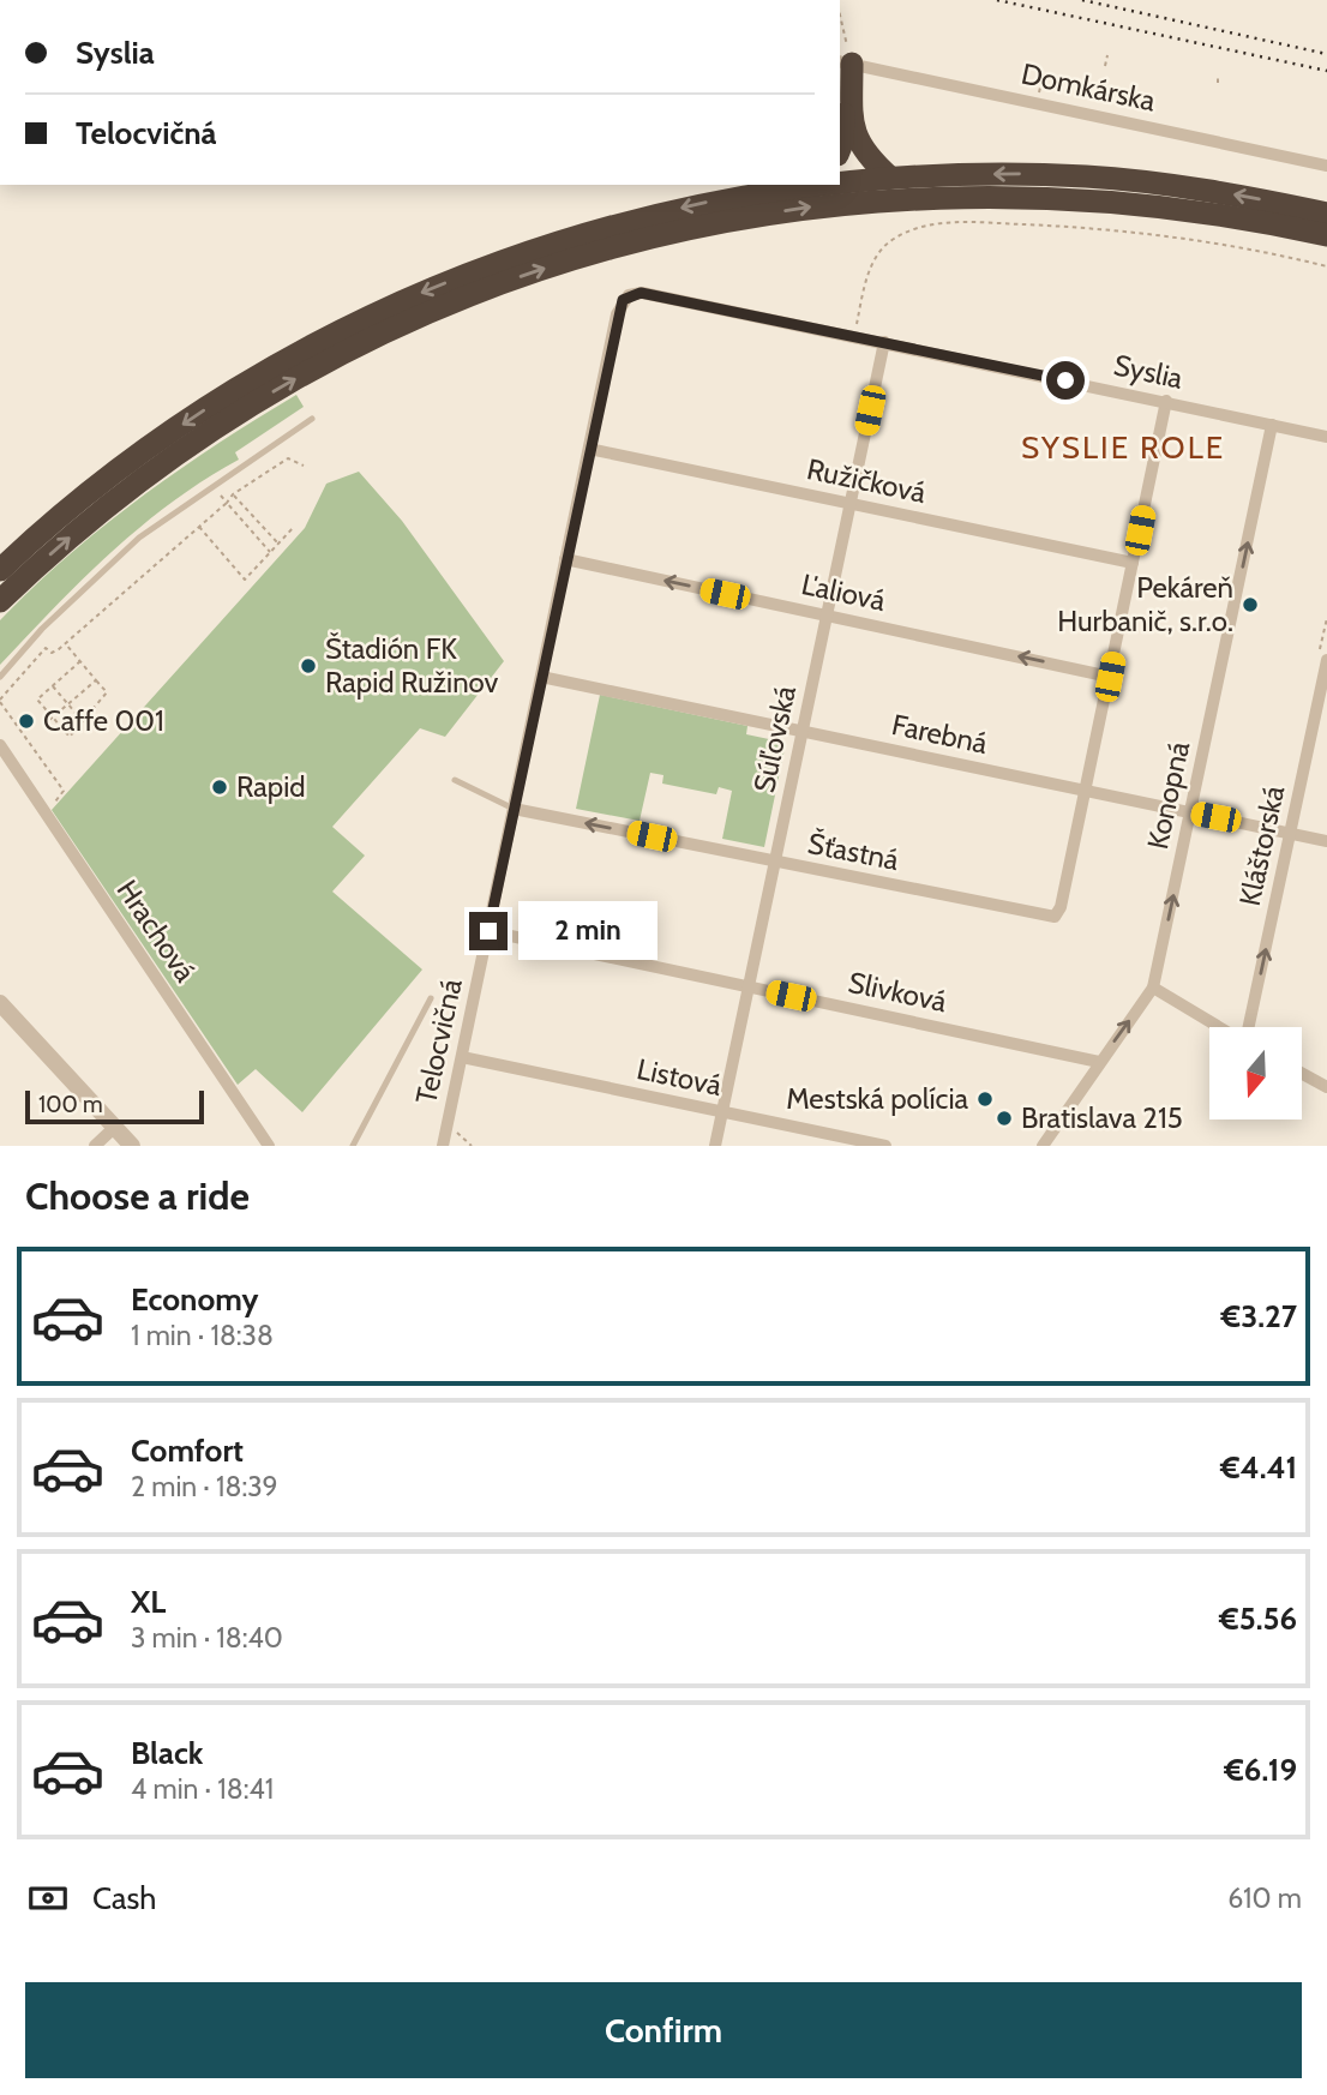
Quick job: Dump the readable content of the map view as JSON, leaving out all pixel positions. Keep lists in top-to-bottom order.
{
  "streets": {
    "street": [
      "Domkárska",
      "Syslia",
      "Ružičková",
      "Ľaliová",
      "Farebná",
      "Súľovská",
      "Konopná",
      "Kláštorská",
      "Šťastná",
      "Hrachová",
      "Slivková",
      "Telocvičná",
      "Listová"
    ]
  },
  "crossings": [
    ["Syslia", "Súľovská"],
    ["Syslia", "Konopná"],
    ["Syslia", "Telocvičná"],
    ["Ružičková", "Súľovská"],
    ["Ružičková", "Telocvičná"],
    ["Ľaliová", "Súľovská"],
    ["Ľaliová", "Telocvičná"],
    ["Farebná", "Súľovská"],
    ["Farebná", "Konopná"],
    ["Farebná", "Kláštorská"],
    ["Farebná", "Šťastná"],
    ["Farebná", "Telocvičná"],
    ["Súľovská", "Šťastná"],
    ["Súľovská", "Slivková"],
    ["Súľovská", "Listová"],
    ["Konopná", "Slivková"],
    ["Šťastná", "Telocvičná"],
    ["Slivková", "Telocvičná"],
    ["Telocvičná", "Listová"]
  ],
  "one_way": ["Ľaliová", "Kláštorská", "Šťastná"],
  "districts": ["SYSLIE ROLE"],
  "places": [
    "Pekáreň Hurbanič, s.r.o.",
    "Štadión FK Rapid Ružinov",
    "Caffe 001",
    "Rapid",
    "Mestská polícia",
    "Bratislava 215"
  ],
  "scale_bar": "100 m",
  "north": "bottom",
  "page": {
    "banner": ["Syslia", "Telocvičná"],
    "bubble": "2 min",
    "scale": "100 m",
    "heading": "Choose a ride",
    "list": [
      {
        "name": "Economy",
        "note": "1 min · 18:38",
        "value": "€3.27"
      },
      {
        "name": "Comfort",
        "note": "2 min · 18:39",
        "value": "€4.41"
      },
      {
        "name": "XL",
        "note": "3 min · 18:40",
        "value": "€5.56"
      },
      {
        "name": "Black",
        "note": "4 min · 18:41",
        "value": "€6.19"
      }
    ],
    "pay": ["Cash", "610 m"],
    "buttons": "Confirm"
  }
}
